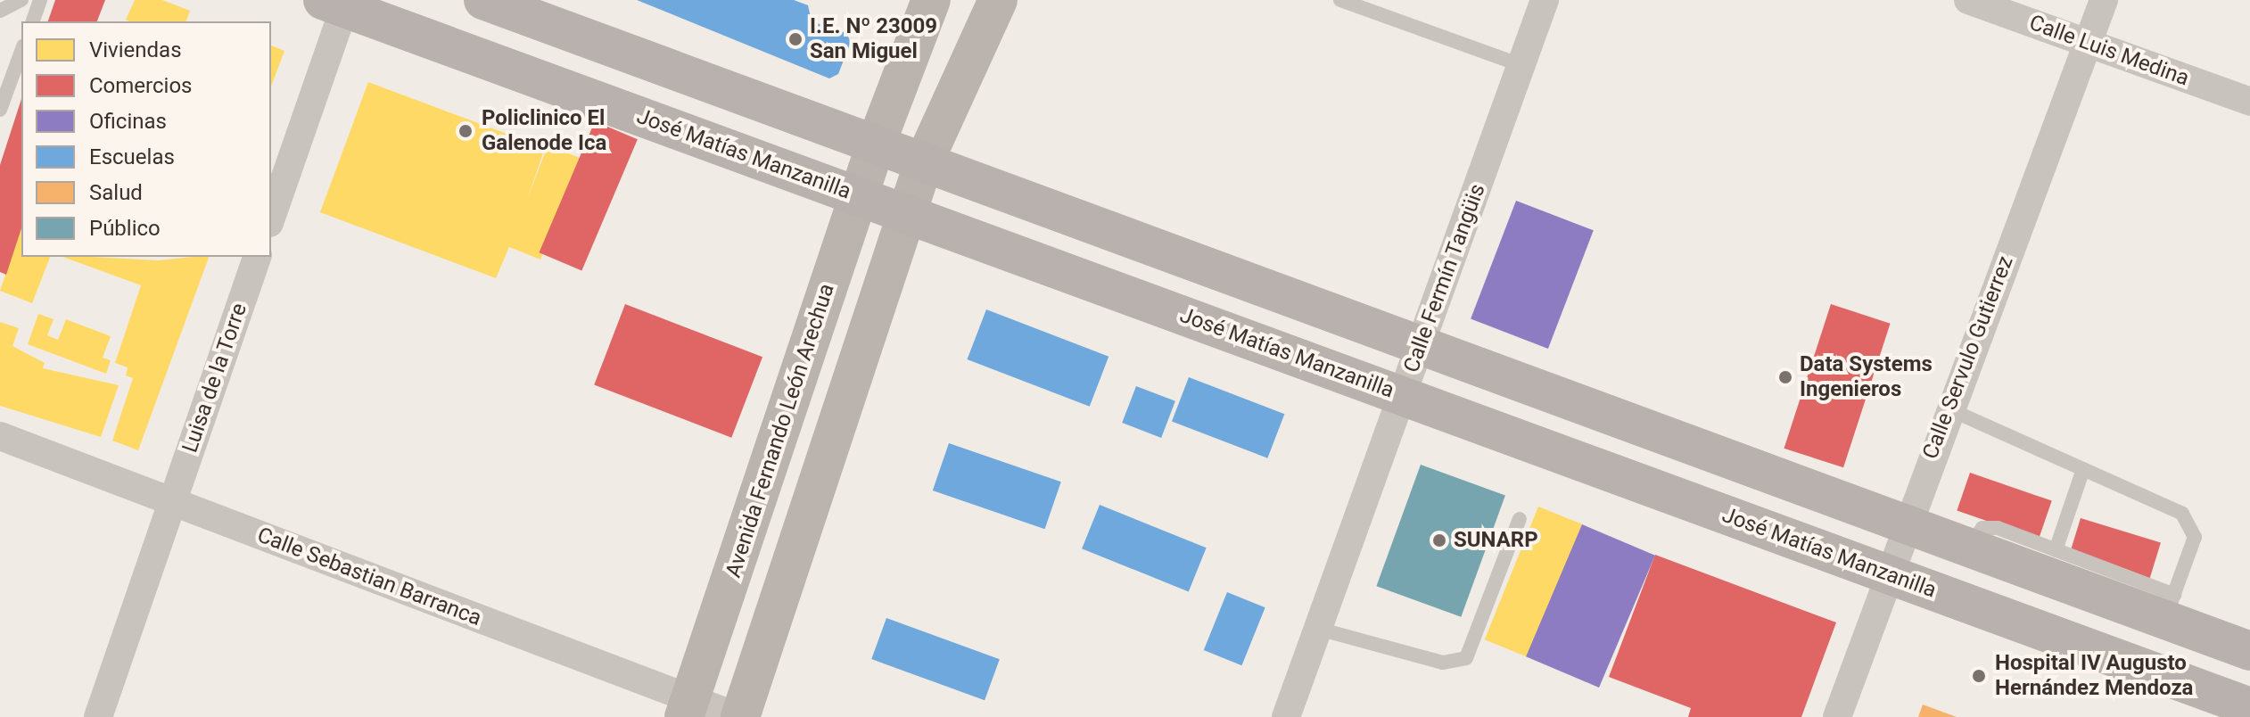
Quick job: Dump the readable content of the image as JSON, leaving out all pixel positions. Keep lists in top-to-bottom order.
{
  "streets": {
    "main road": ["José Matías Manzanilla", "Avenida Fernando León Arechua"],
    "street": [
      "Calle Luis Medina",
      "Calle Fermín Tangüis",
      "Calle Servulo Gutierrez",
      "Luisa de la Torre",
      "Calle Sebastian Barranca"
    ]
  },
  "crossings": [
    ["Calle Luis Medina", "Calle Servulo Gutierrez"],
    ["José Matías Manzanilla", "Calle Fermín Tangüis"],
    ["José Matías Manzanilla", "Calle Servulo Gutierrez"],
    ["José Matías Manzanilla", "Avenida Fernando León Arechua"],
    ["Luisa de la Torre", "Calle Sebastian Barranca"],
    ["Avenida Fernando León Arechua", "Calle Sebastian Barranca"]
  ],
  "places": [
    "I.E. Nº 23009 San Miguel",
    "Policlinico El Galenode Ica",
    "Data Systems Ingenieros",
    "SUNARP",
    "Hospital IV Augusto Hernández Mendoza"
  ],
  "legend": [
    "Viviendas",
    "Comercios",
    "Oficinas",
    "Escuelas",
    "Salud",
    "Público"
  ]
}
